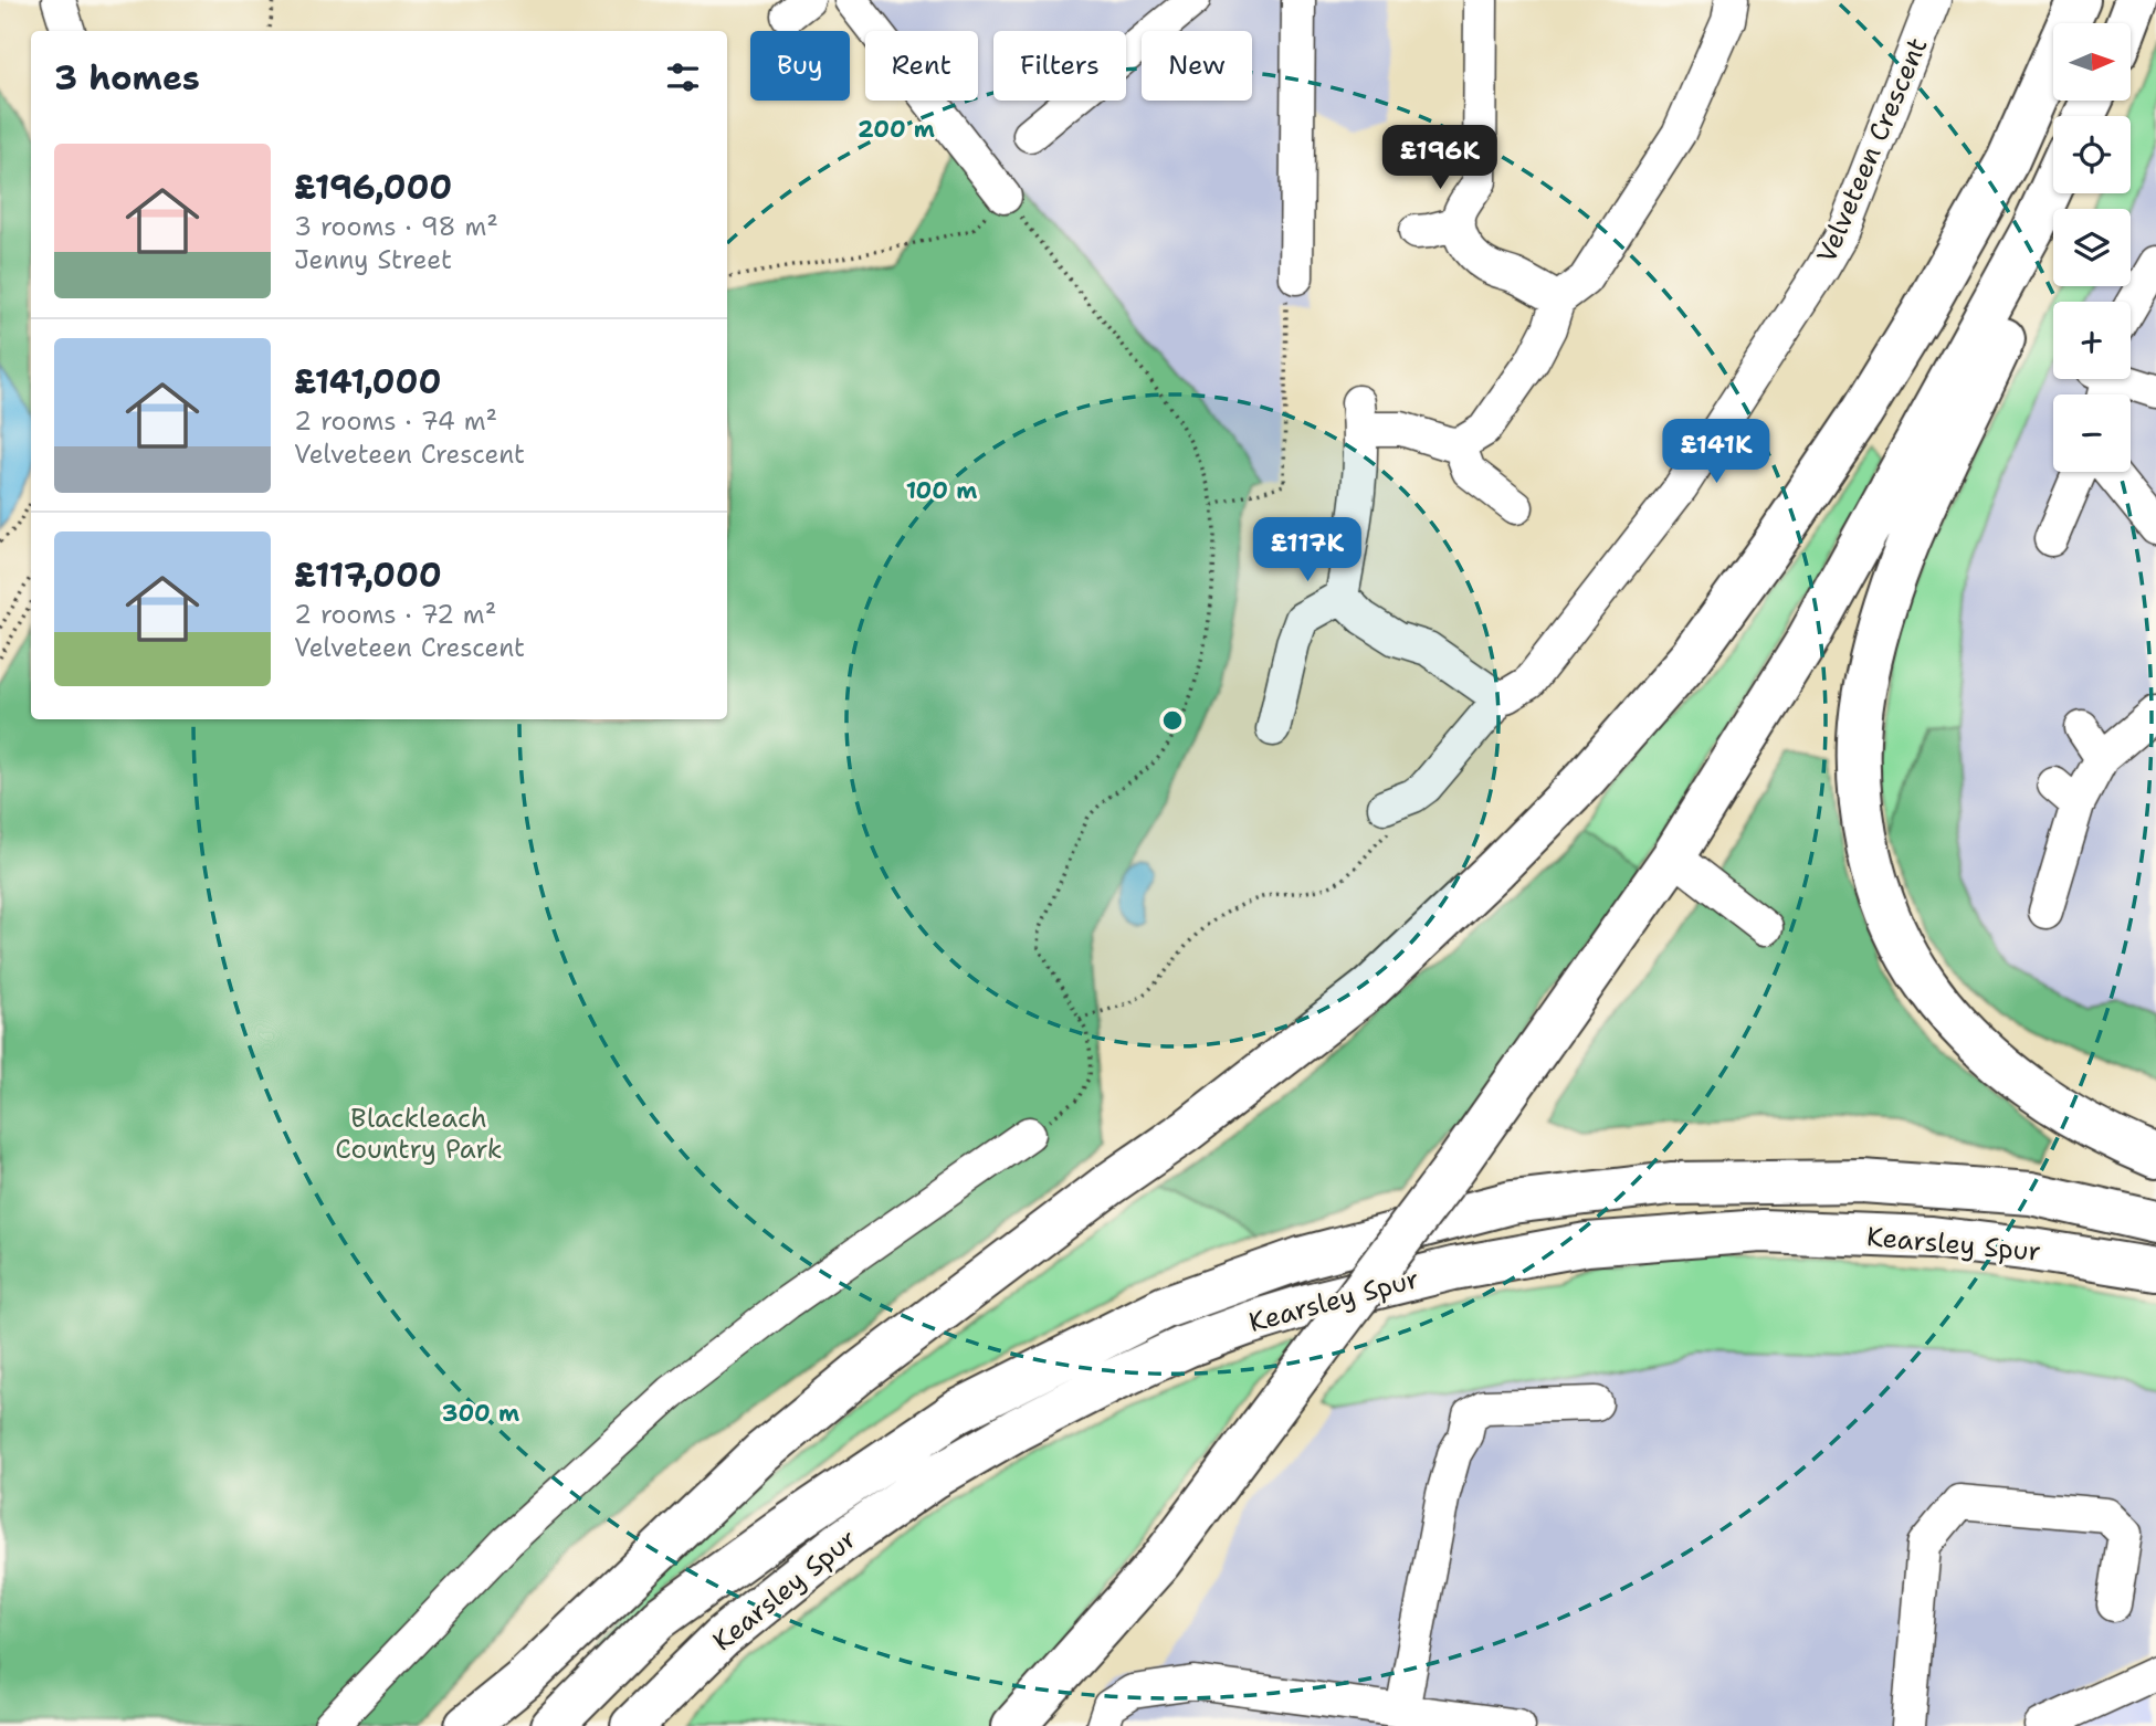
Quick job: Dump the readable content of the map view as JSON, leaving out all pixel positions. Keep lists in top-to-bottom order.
{
  "streets": {
    "highway": ["Kearsley Spur"],
    "street": ["Velveteen Crescent"]
  },
  "parks": ["Blackleach Country Park"],
  "north": "right",
  "page": {
    "map_buttons": ["+", "−"],
    "chip": [
      "Buy",
      "Rent",
      "Filters",
      "New"
    ],
    "heading": "3 homes",
    "list": [
      {
        "name": "£196,000",
        "note": "3 rooms · 98 m² · Jenny Street"
      },
      {
        "name": "£141,000",
        "note": "2 rooms · 74 m² · Velveteen Crescent"
      },
      {
        "name": "£117,000",
        "note": "2 rooms · 72 m² · Velveteen Crescent"
      }
    ],
    "price": ["£196K", "£141K", "£117K"]
  },
  "rings": ["200 m", "100 m", "300 m"]
}
